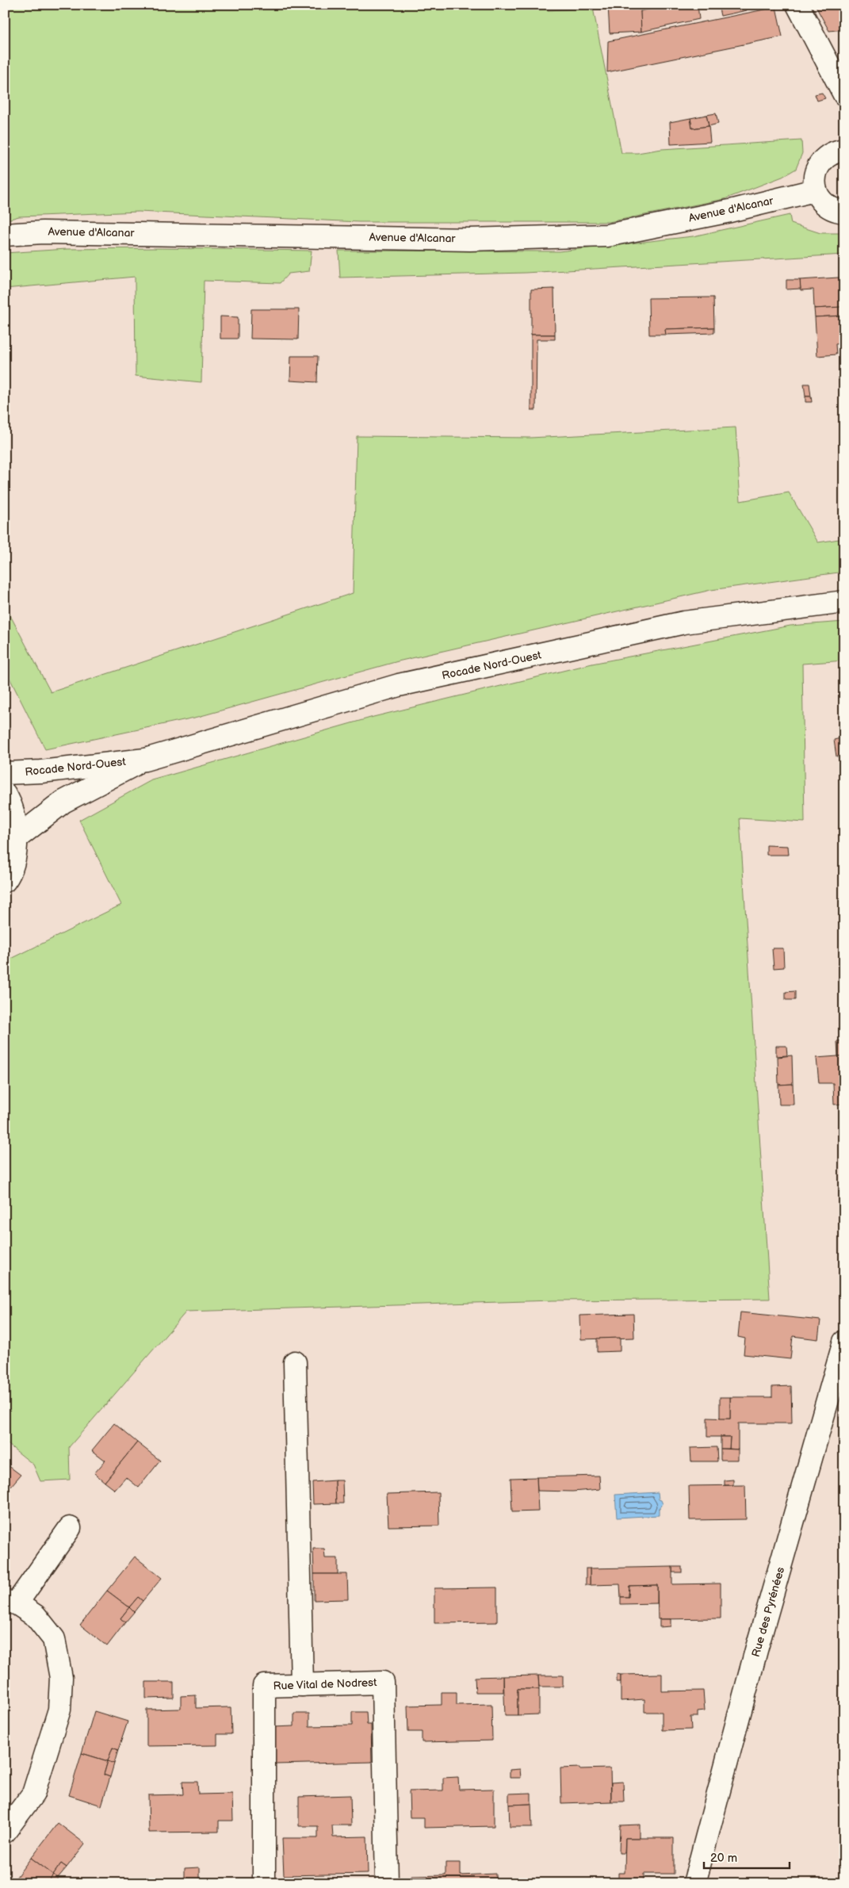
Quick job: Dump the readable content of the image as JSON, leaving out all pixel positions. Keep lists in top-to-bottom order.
{
  "streets": {
    "main road": [
      "Avenue d'Alcanar",
      "Rocade Nord-Ouest",
      "Rue des Pyrénées",
      "Rue Vital de Nodrest"
    ]
  },
  "scale_bar": "20 m"
}
